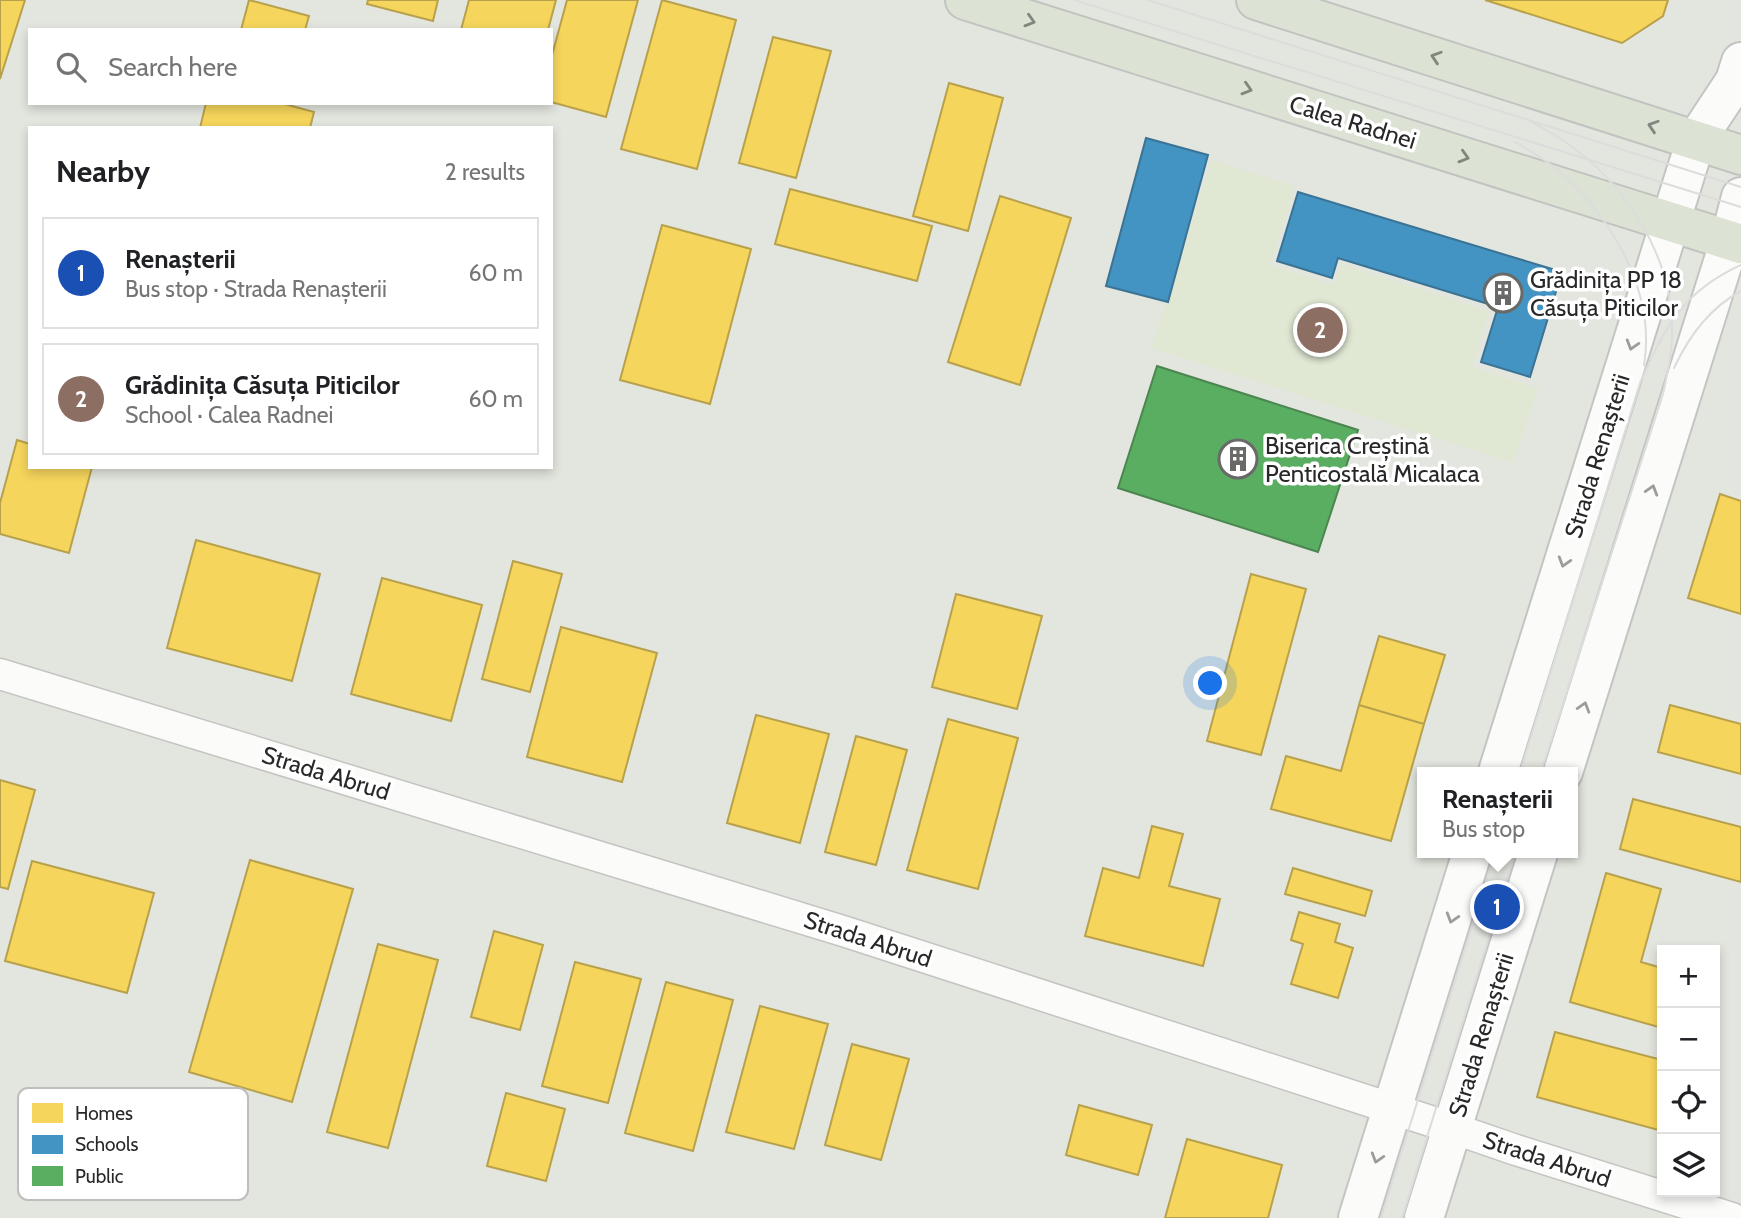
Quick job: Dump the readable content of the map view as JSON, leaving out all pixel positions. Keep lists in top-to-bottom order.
{
  "streets": {
    "main road": ["Calea Radnei"],
    "street": ["Strada Renașterii", "Strada Abrud"]
  },
  "crossings": [
    ["Calea Radnei", "Strada Renașterii"],
    ["Strada Renașterii", "Strada Abrud"]
  ],
  "places": {
    "building": ["Grădinița PP 18 Căsuța Piticilor", "Biserica Creștină Penticostală Micalaca"]
  },
  "legend": ["Homes", "Schools", "Public"],
  "page": {
    "search": "Search here",
    "heading": ["Nearby", "2 results"],
    "list": [
      {
        "mark": "1",
        "name": "Renașterii",
        "note": "Bus stop · Strada Renașterii",
        "value": "60 m"
      },
      {
        "mark": "2",
        "name": "Grădinița Căsuța Piticilor",
        "note": "School · Calea Radnei",
        "value": "60 m"
      }
    ],
    "pins": ["2", "1"],
    "popup": ["Renașterii", "Bus stop"],
    "map_buttons": ["+", "−"]
  }
}
